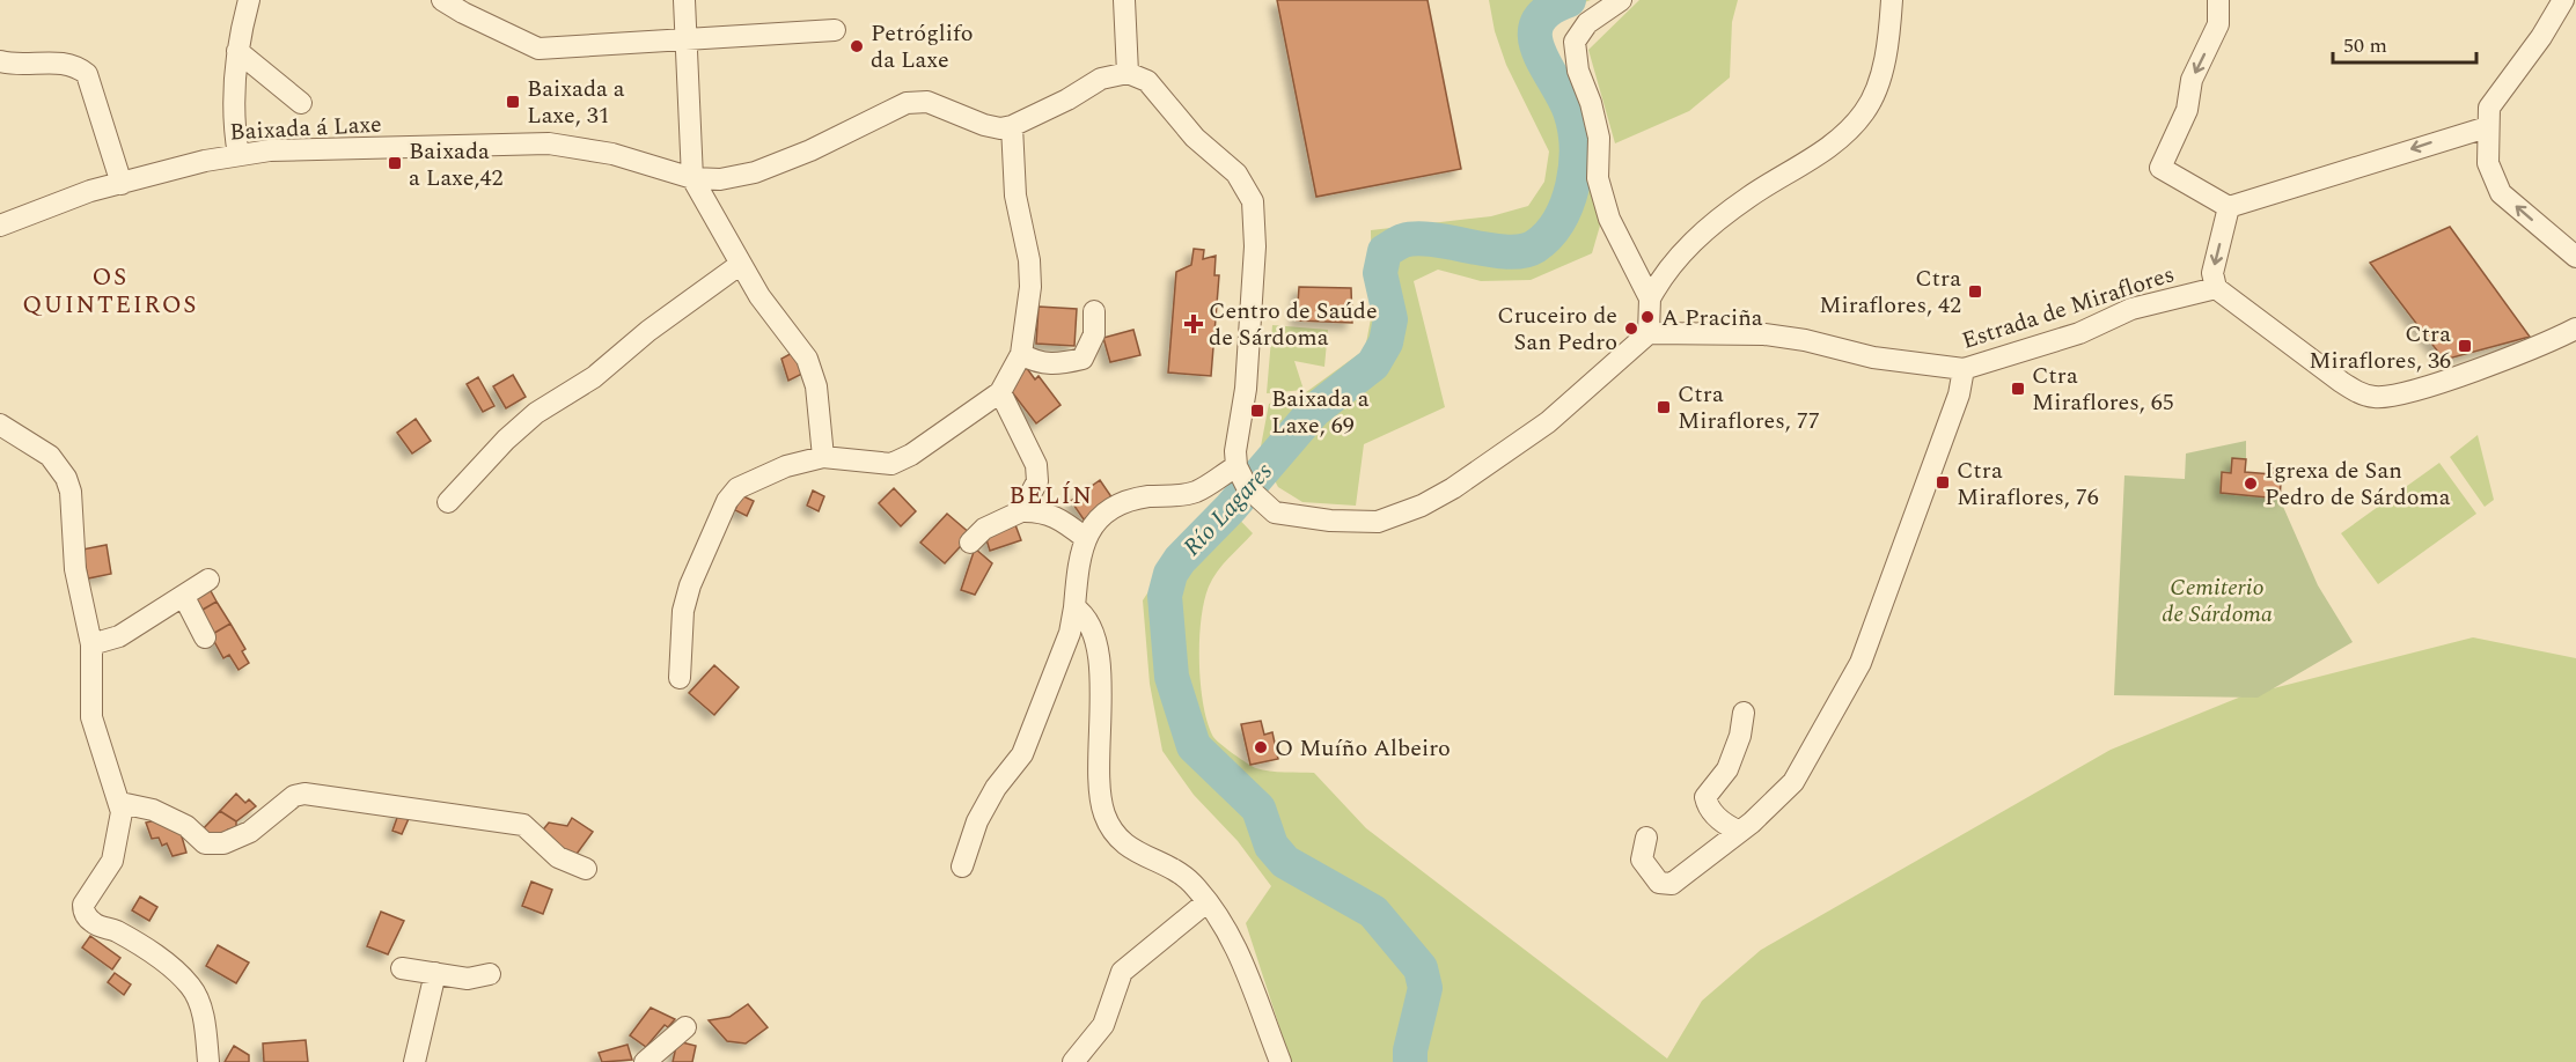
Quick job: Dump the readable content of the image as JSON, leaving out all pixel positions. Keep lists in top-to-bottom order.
{
  "streets": {
    "street": ["Baixada á Laxe", "Estrada de Miraflores"]
  },
  "districts": ["OS QUINTEIROS", "BELÍN"],
  "water": ["Río Lagares"],
  "parks": ["Cemiterio de Sárdoma"],
  "places": {
    "other": [
      "Petróglifo da Laxe",
      "A Praciña",
      "Cruceiro de San Pedro",
      "Igrexa de San Pedro de Sárdoma",
      "O Muíño Albeiro"
    ],
    "transit": [
      "Baixada a Laxe, 31",
      "Baixada a Laxe,42",
      "Ctra Miraflores, 42",
      "Ctra Miraflores, 36",
      "Ctra Miraflores, 65",
      "Ctra Miraflores, 77",
      "Baixada a Laxe, 69",
      "Ctra Miraflores, 76"
    ],
    "health": ["Centro de Saúde de Sárdoma"]
  },
  "scale_bar": "50 m"
}
